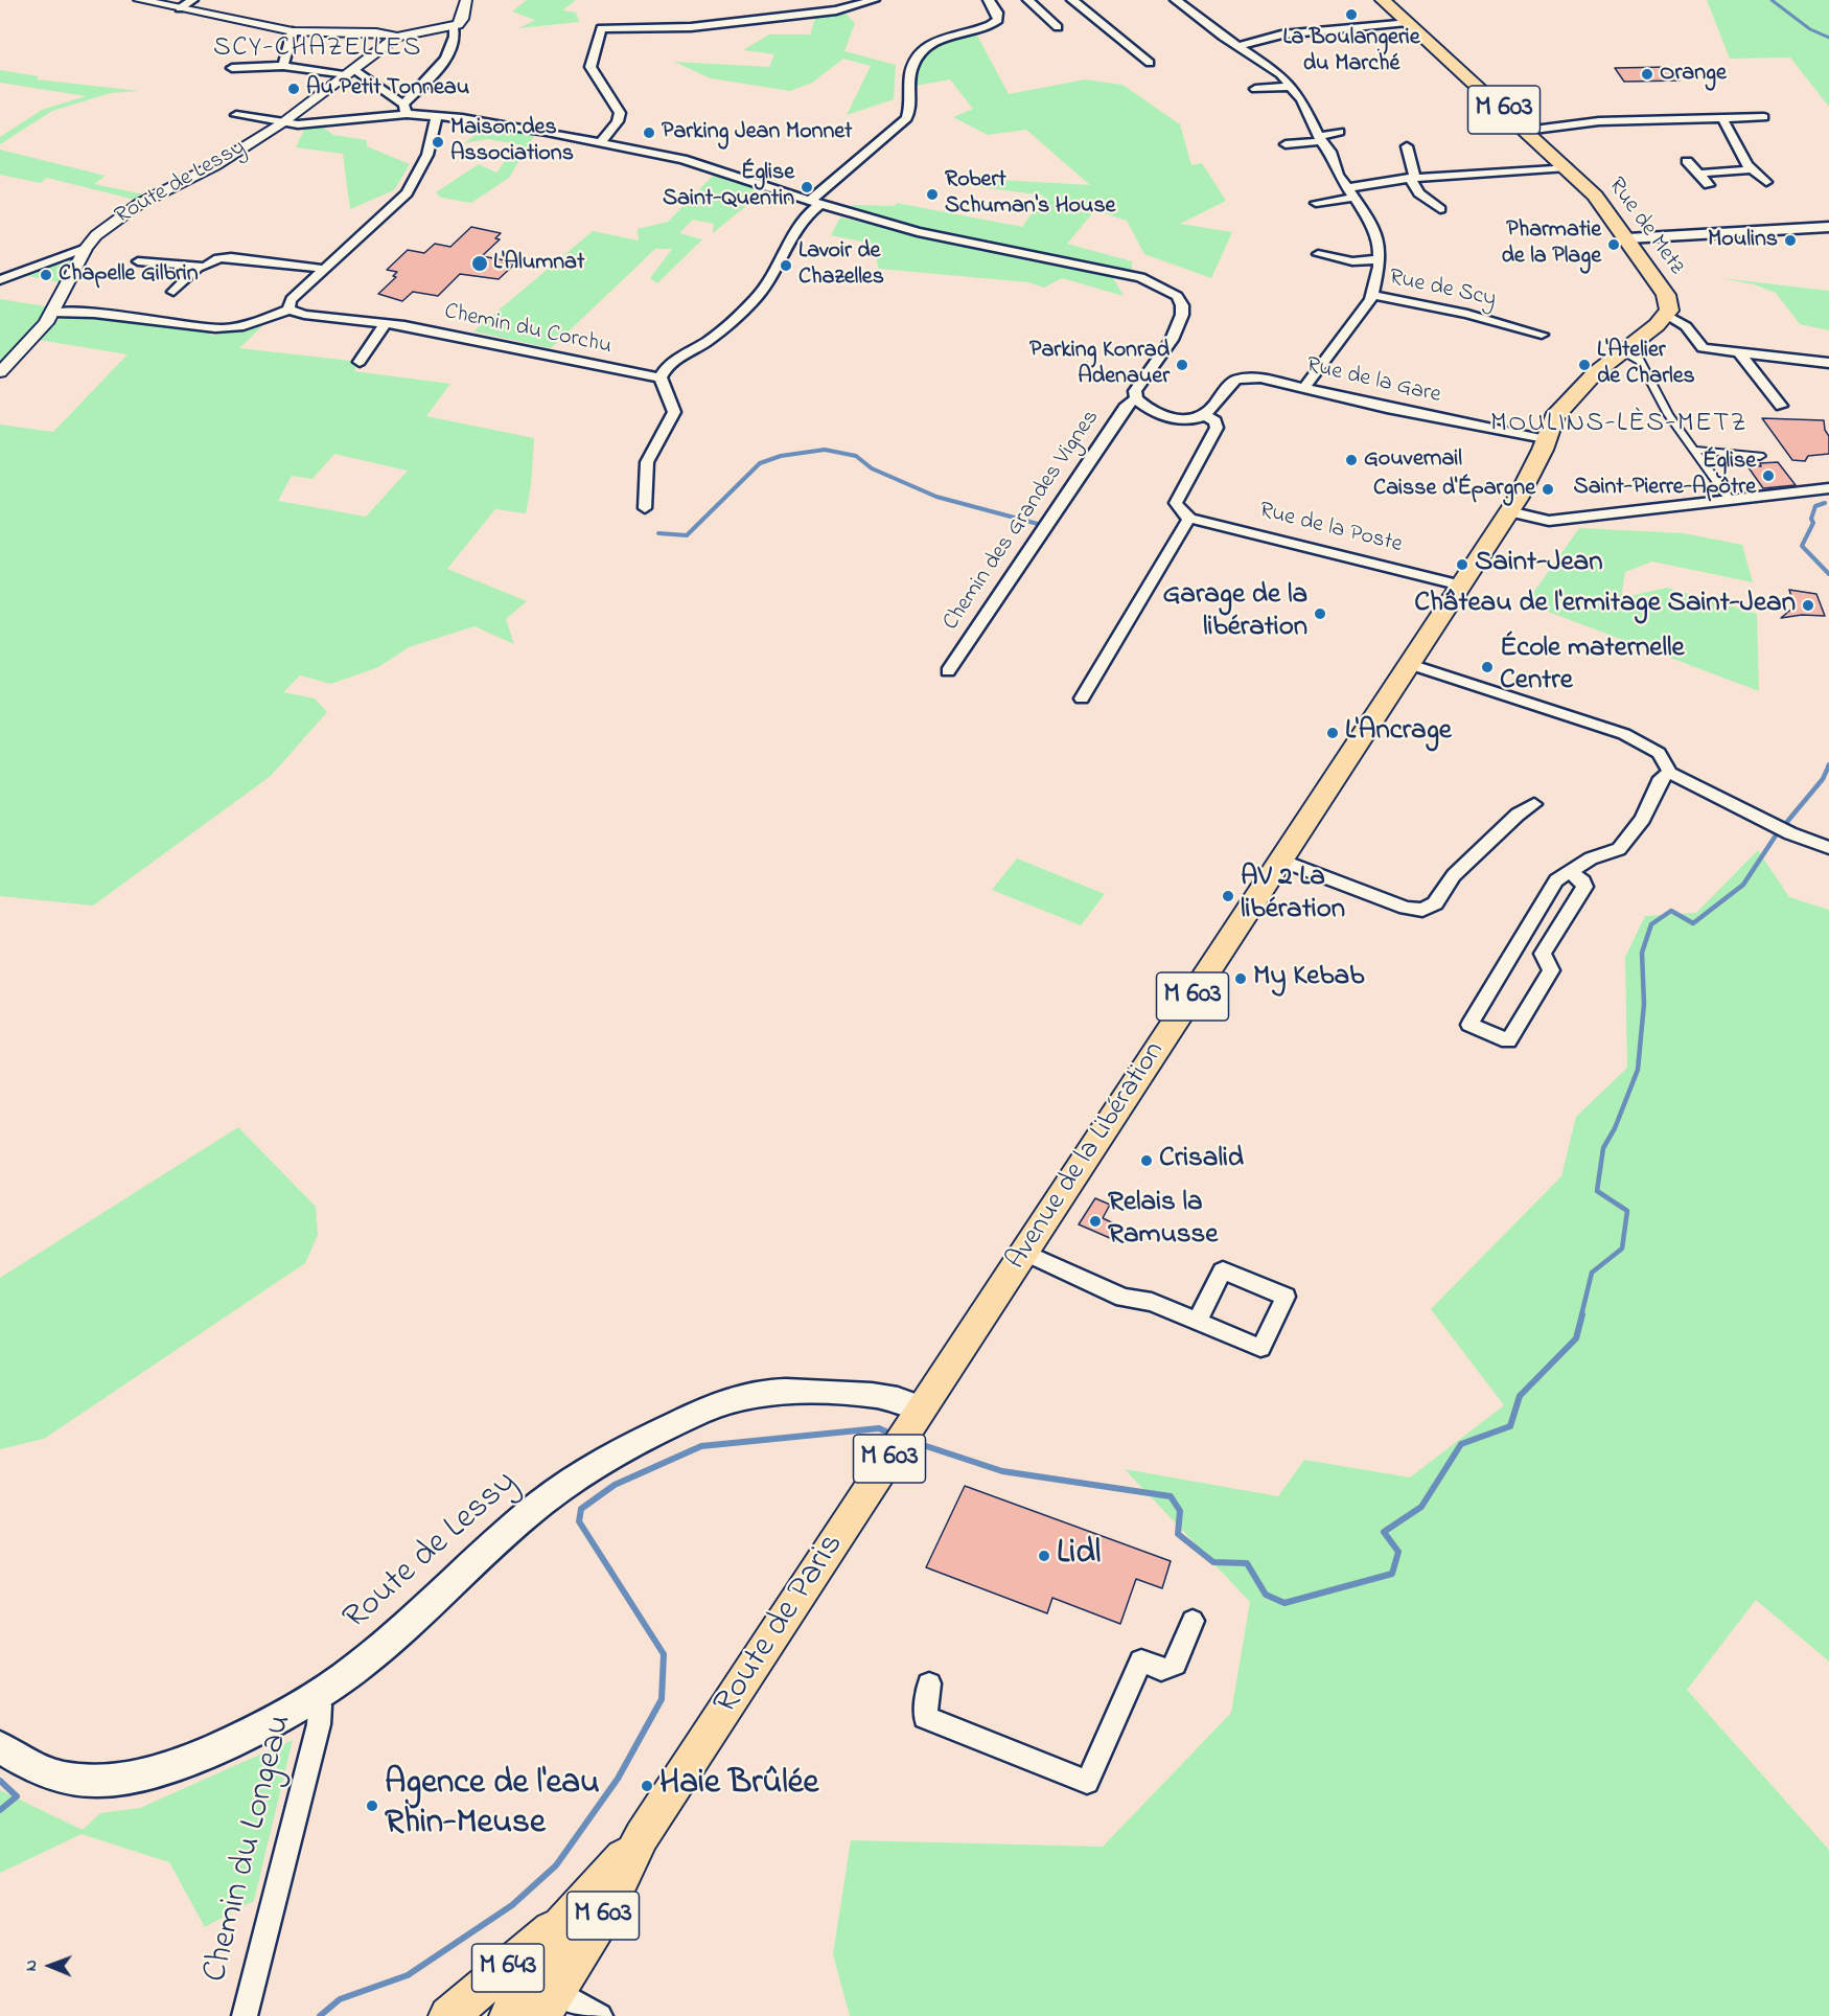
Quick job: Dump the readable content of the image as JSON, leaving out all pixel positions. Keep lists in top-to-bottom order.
{
  "streets": {
    "main road": [
      "M 603",
      "Route de Lessy",
      "Rue de Metz",
      "Avenue de la Libération",
      "Route de Paris",
      "M 643"
    ],
    "street": [
      "Rue de Scy",
      "Chemin du Corchu",
      "Rue de la Gare",
      "Chemin des Grandes Vignes",
      "Rue de la Poste",
      "Chemin du Longeau"
    ]
  },
  "crossings": [
    ["M 603", "Rue de Metz"],
    ["M 603", "Rue de la Gare"],
    ["M 603", "Rue de la Poste"],
    ["M 603", "Avenue de la Libération"],
    ["Route de Lessy", "Avenue de la Libération"],
    ["Route de Lessy", "Route de Paris"],
    ["Route de Lessy", "Chemin du Longeau"],
    ["Rue de Scy", "Rue de la Gare"],
    ["Rue de la Poste", "Avenue de la Libération"],
    ["Avenue de la Libération", "Route de Paris"],
    ["Route de Paris", "M 643"]
  ],
  "districts": ["SCY-CHAZELLES", "MOULINS-LÈS-METZ"],
  "places": [
    "La Boulangerie du Marché",
    "Orange",
    "Au Petit Tonneau",
    "Parking Jean Monnet",
    "Maison des Associations",
    "Église Saint-Quentin",
    "Robert Schuman's House",
    "Moulins",
    "Pharmatie de la Plage",
    "L'Alumnat",
    "Lavoir de Chazelles",
    "Chapelle Gilbrin",
    "Parking Konrad Adenauer",
    "L'Atelier de Charles",
    "Gouvernail",
    "Église Saint-Pierre-Apôtre",
    "Caisse d'Épargne",
    "Saint-Jean",
    "Château de l'ermitage Saint-Jean",
    "Garage de la libération",
    "École maternelle Centre",
    "L'Ancrage",
    "AV 2 La libération",
    "My Kebab",
    "Crisalid",
    "Relais la Ramusse",
    "Lidl",
    "Haie Brûlée",
    "Agence de l'eau Rhin-Meuse"
  ],
  "north": "left"
}
